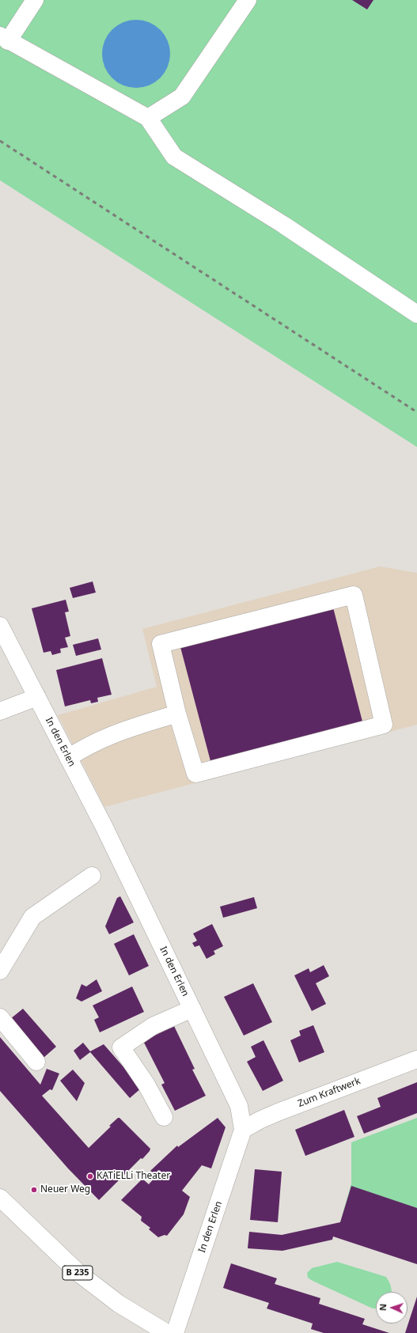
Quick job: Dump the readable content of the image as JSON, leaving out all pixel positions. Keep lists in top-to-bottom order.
{
  "streets": {
    "street": ["In den Erlen", "Zum Kraftwerk", "B 235"]
  },
  "crossings": [
    ["In den Erlen", "Zum Kraftwerk"]
  ],
  "places": ["KATiELLi Theater", "Neuer Weg"],
  "north": "left"
}
